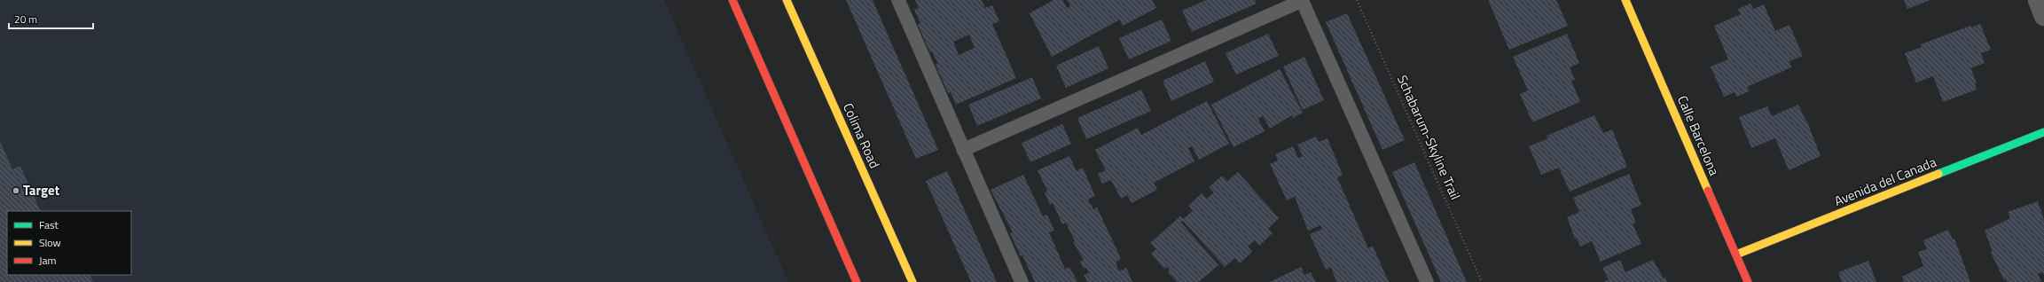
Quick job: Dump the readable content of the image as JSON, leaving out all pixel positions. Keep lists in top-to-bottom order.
{
  "streets": {
    "street": ["Colima Road", "Calle Barcelona", "Avenida del Canada"],
    "path": ["Schabarum-Skyline Trail"]
  },
  "crossings": [
    ["Calle Barcelona", "Avenida del Canada"]
  ],
  "places": ["Target"],
  "legend": ["Fast", "Slow", "Jam"],
  "scale_bar": "20 m"
}
